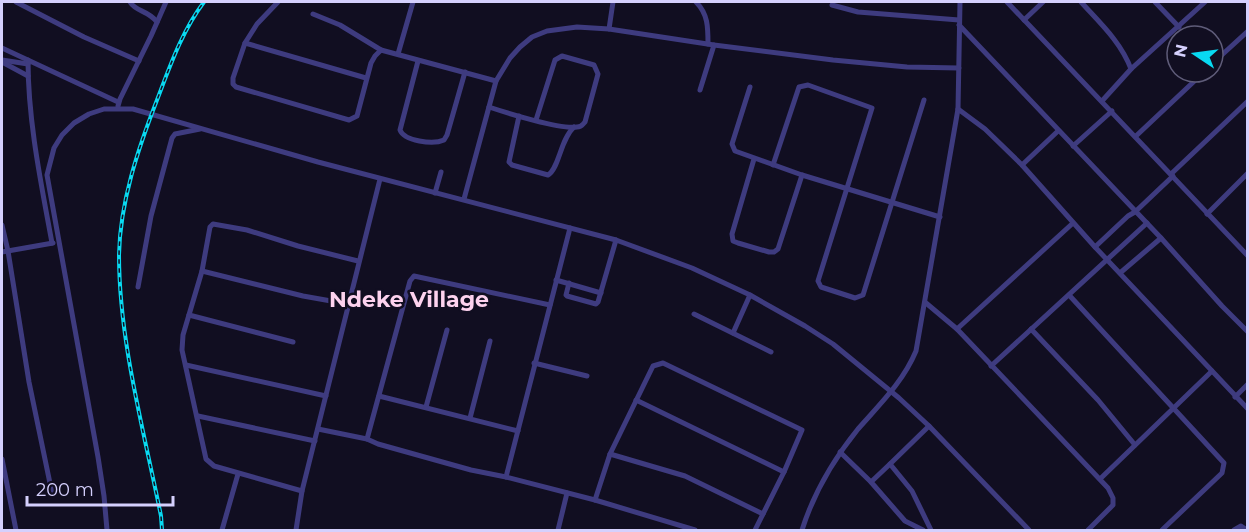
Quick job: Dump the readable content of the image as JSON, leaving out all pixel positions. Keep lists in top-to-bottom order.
{
  "districts": ["Ndeke Village"],
  "scale_bar": "200 m",
  "north": "left"
}
